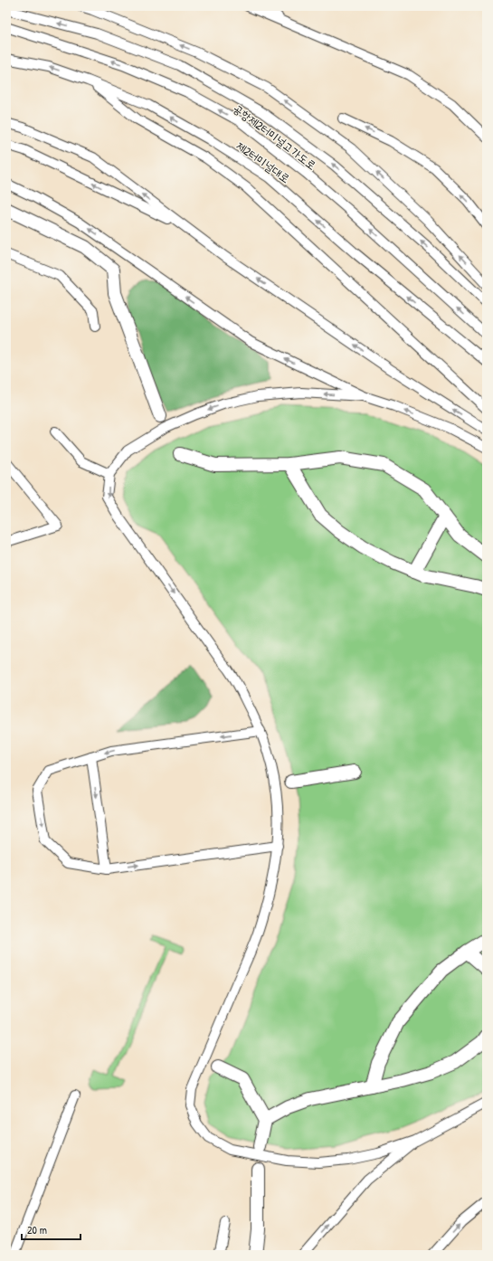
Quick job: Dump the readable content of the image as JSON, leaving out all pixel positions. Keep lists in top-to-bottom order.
{
  "streets": {
    "lane": ["공항제2터미널고가도로", "제2터미널대로"]
  },
  "scale_bar": "20 m"
}
